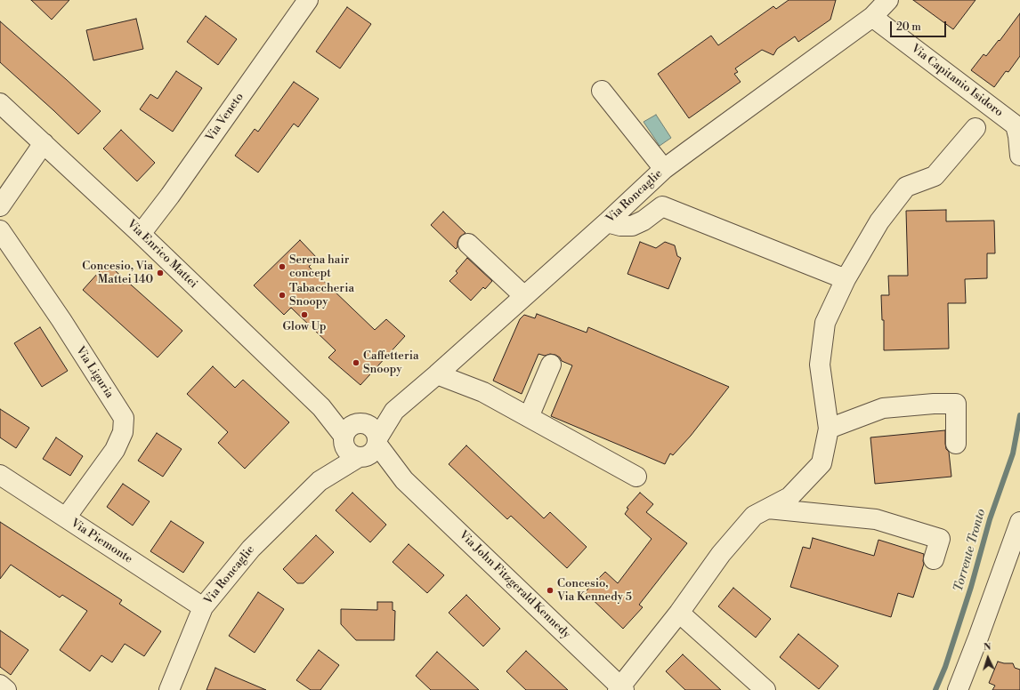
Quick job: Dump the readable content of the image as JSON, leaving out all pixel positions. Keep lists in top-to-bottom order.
{
  "streets": {
    "street": [
      "Via Capitanio Isidoro",
      "Via Veneto",
      "Via Roncaglie",
      "Via Enrico Mattei",
      "Via Liguria",
      "Via Piemonte",
      "Via John Fitzgerald Kennedy"
    ]
  },
  "crossings": [
    ["Via Capitanio Isidoro", "Via Roncaglie"],
    ["Via Veneto", "Via Enrico Mattei"],
    ["Via Roncaglie", "Via Enrico Mattei"],
    ["Via Roncaglie", "Via Piemonte"],
    ["Via Roncaglie", "Via John Fitzgerald Kennedy"],
    ["Via Enrico Mattei", "Via John Fitzgerald Kennedy"],
    ["Via Liguria", "Via Piemonte"]
  ],
  "water": ["Torrente Tronto"],
  "places": [
    "Serena hair concept",
    "Concesio, Via Mattei 140",
    "Tabaccheria Snoopy",
    "Glow Up",
    "Caffetteria Snoopy",
    "Concesio, Via Kennedy 5"
  ],
  "scale_bar": "20 m",
  "north": "top"
}
